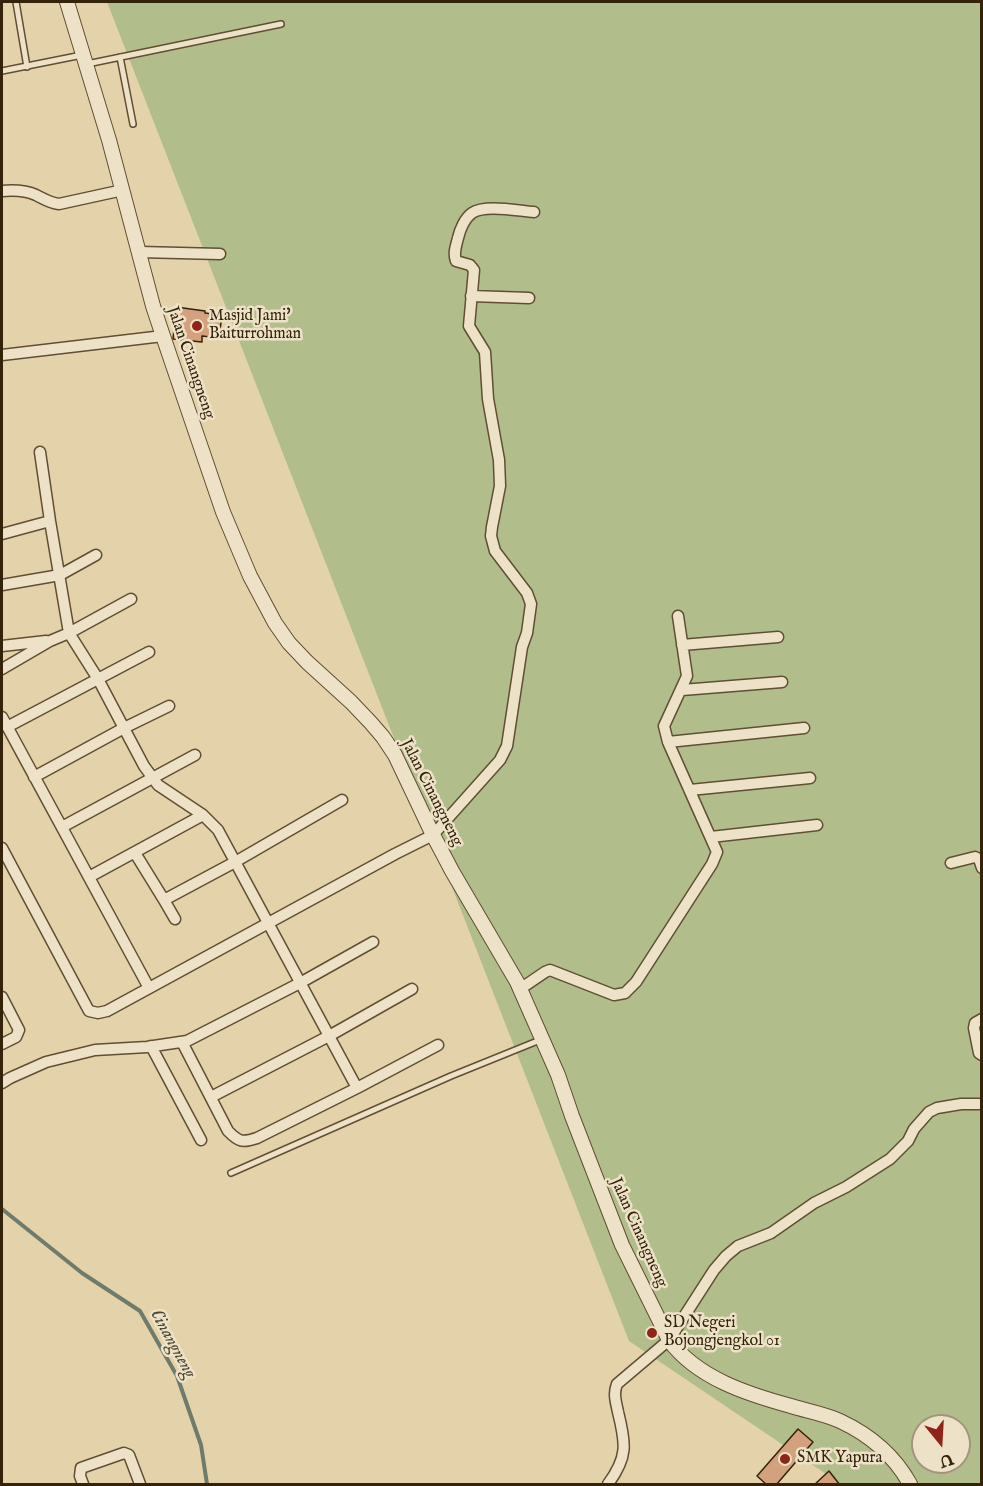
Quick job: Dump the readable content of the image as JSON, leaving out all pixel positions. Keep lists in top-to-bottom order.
{
  "streets": {
    "street": ["Jalan Cinangneng"]
  },
  "water": ["Cinangneng"],
  "places": ["Masjid Jami' Baiturrohman", "SD Negeri Bojongjengkol 01", "SMK Yapura"],
  "north": "bottom"
}
